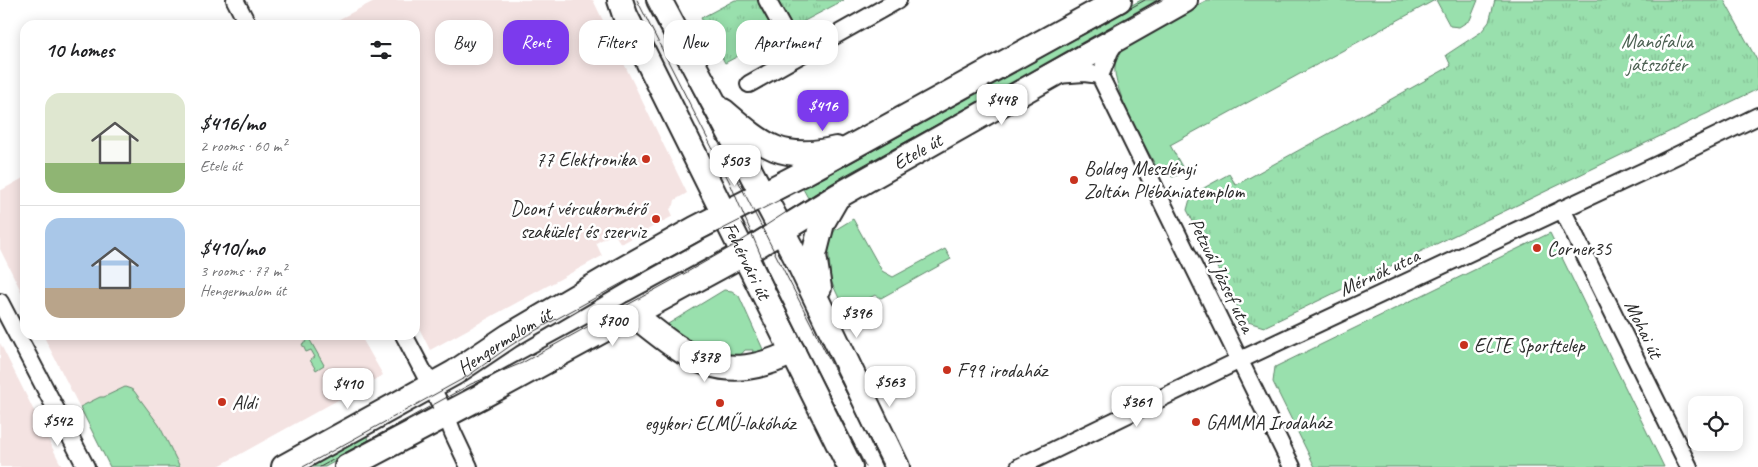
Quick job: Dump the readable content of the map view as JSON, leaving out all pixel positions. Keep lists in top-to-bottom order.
{
  "streets": {
    "main road": ["Etele út", "Fehérvári út", "Hengermalom út"],
    "street": ["Mérnök utca", "Petzvál József utca", "Mohai út"]
  },
  "crossings": [
    ["Etele út", "Fehérvári út"],
    ["Etele út", "Hengermalom út"],
    ["Fehérvári út", "Hengermalom út"],
    ["Mérnök utca", "Petzvál József utca"],
    ["Mérnök utca", "Mohai út"]
  ],
  "parks": ["Manófalva játszótér"],
  "places": [
    "77 Elektronika",
    "Boldog Meszlényi Zoltán Plébániatemplom",
    "Dcont vércukormérő szaküzlet és szerviz",
    "Corner35",
    "ELTE Sporttelep",
    "F99 irodaház",
    "Aldi",
    "egykori ELMŰ-lakóház",
    "GAMMA Irodaház"
  ],
  "page": {
    "chip": [
      "Buy",
      "Rent",
      "Filters",
      "New",
      "Apartment"
    ],
    "heading": "10 homes",
    "list": [
      {
        "name": "$416/mo",
        "note": "2 rooms · 60 m² · Etele út"
      },
      {
        "name": "$410/mo",
        "note": "3 rooms · 77 m² · Hengermalom út"
      }
    ],
    "price": [
      "$448",
      "$416",
      "$503",
      "$396",
      "$700",
      "$378",
      "$563",
      "$410",
      "$361",
      "$542"
    ]
  }
}
